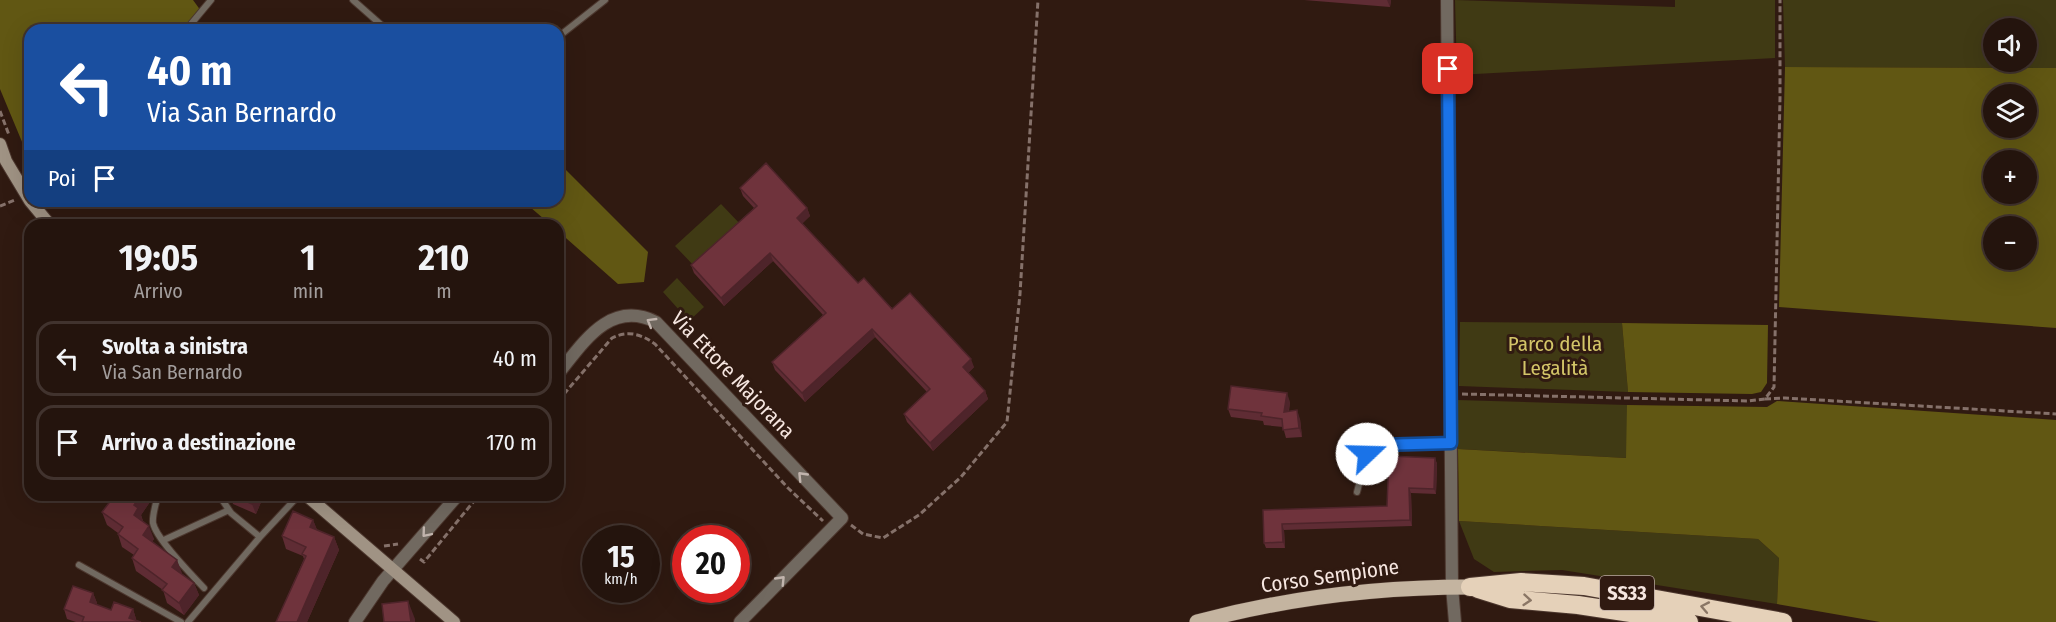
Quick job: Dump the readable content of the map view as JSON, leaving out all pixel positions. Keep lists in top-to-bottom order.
{
  "streets": {
    "highway": ["Corso Sempione", "SS33"],
    "street": ["Via Ettore Majorana"]
  },
  "one_way": ["Via Ettore Majorana"],
  "parks": ["Parco della Legalità"],
  "page": {
    "map_buttons": ["+", "−"],
    "turn": ["40 m", "Via San Bernardo"],
    "then": "Poi",
    "eta": [
      "19:05",
      "Arrivo",
      "1",
      "min",
      "210",
      "m"
    ],
    "list": [
      {
        "name": "Svolta a sinistra",
        "note": "Via San Bernardo",
        "value": "40 m"
      },
      {
        "name": "Arrivo a destinazione",
        "value": "170 m"
      }
    ],
    "speed": "15 km/h",
    "limit": "20"
  }
}
